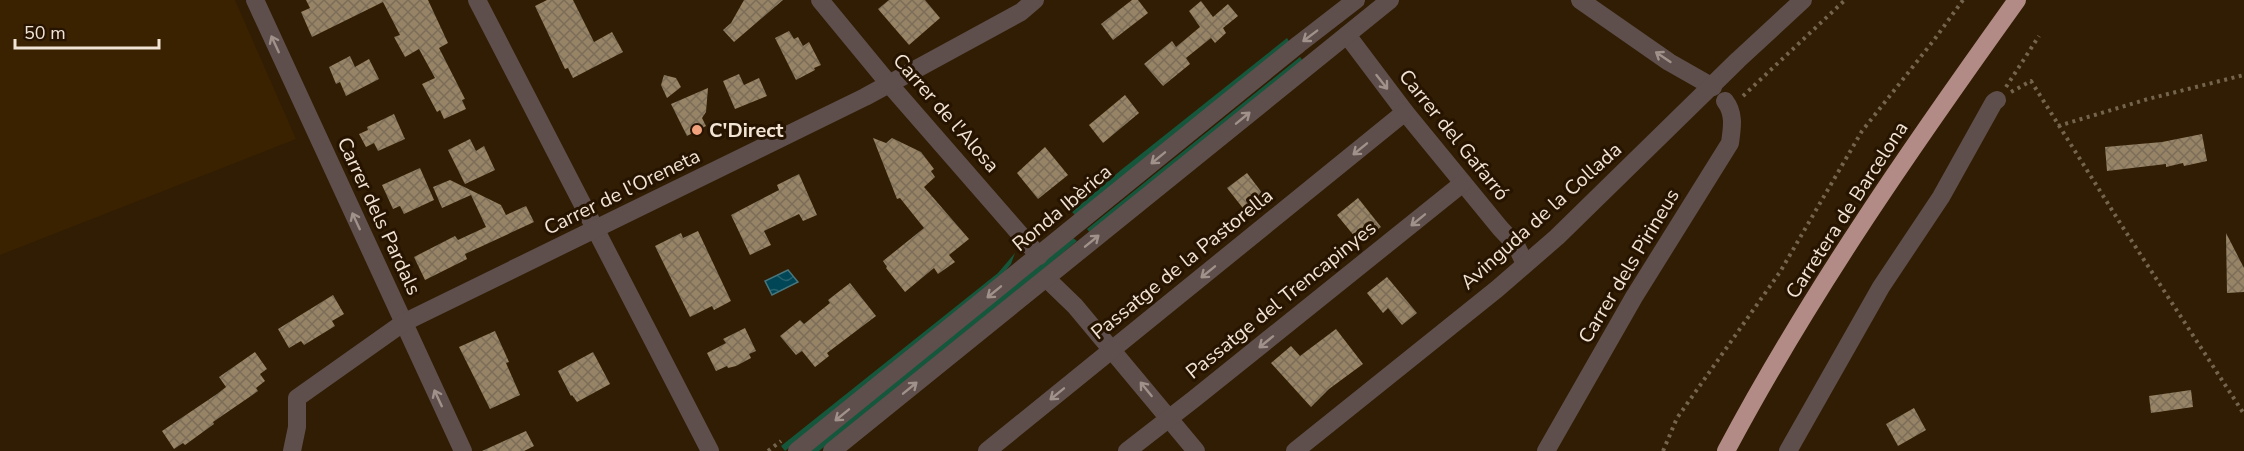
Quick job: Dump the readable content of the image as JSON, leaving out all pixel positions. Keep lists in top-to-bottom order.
{
  "streets": {
    "highway": ["Carretera de Barcelona"],
    "street": [
      "Carrer de l'Alosa",
      "Carrer del Gafarró",
      "Carrer de l'Oreneta",
      "Ronda Ibèrica",
      "Carrer dels Pardals",
      "Avinguda de la Collada",
      "Passatge de la Pastorella",
      "Carrer dels Pirineus",
      "Passatge del Trencapinyes"
    ]
  },
  "crossings": [
    ["Carrer de l'Alosa", "Carrer de l'Oreneta"],
    ["Carrer de l'Alosa", "Ronda Ibèrica"],
    ["Carrer del Gafarró", "Avinguda de la Collada"],
    ["Carrer del Gafarró", "Passatge de la Pastorella"],
    ["Carrer del Gafarró", "Passatge del Trencapinyes"],
    ["Carrer de l'Oreneta", "Carrer dels Pardals"]
  ],
  "one_way": ["Carrer dels Pardals", "Passatge del Trencapinyes"],
  "places": ["C'Direct"],
  "scale_bar": "50 m"
}
